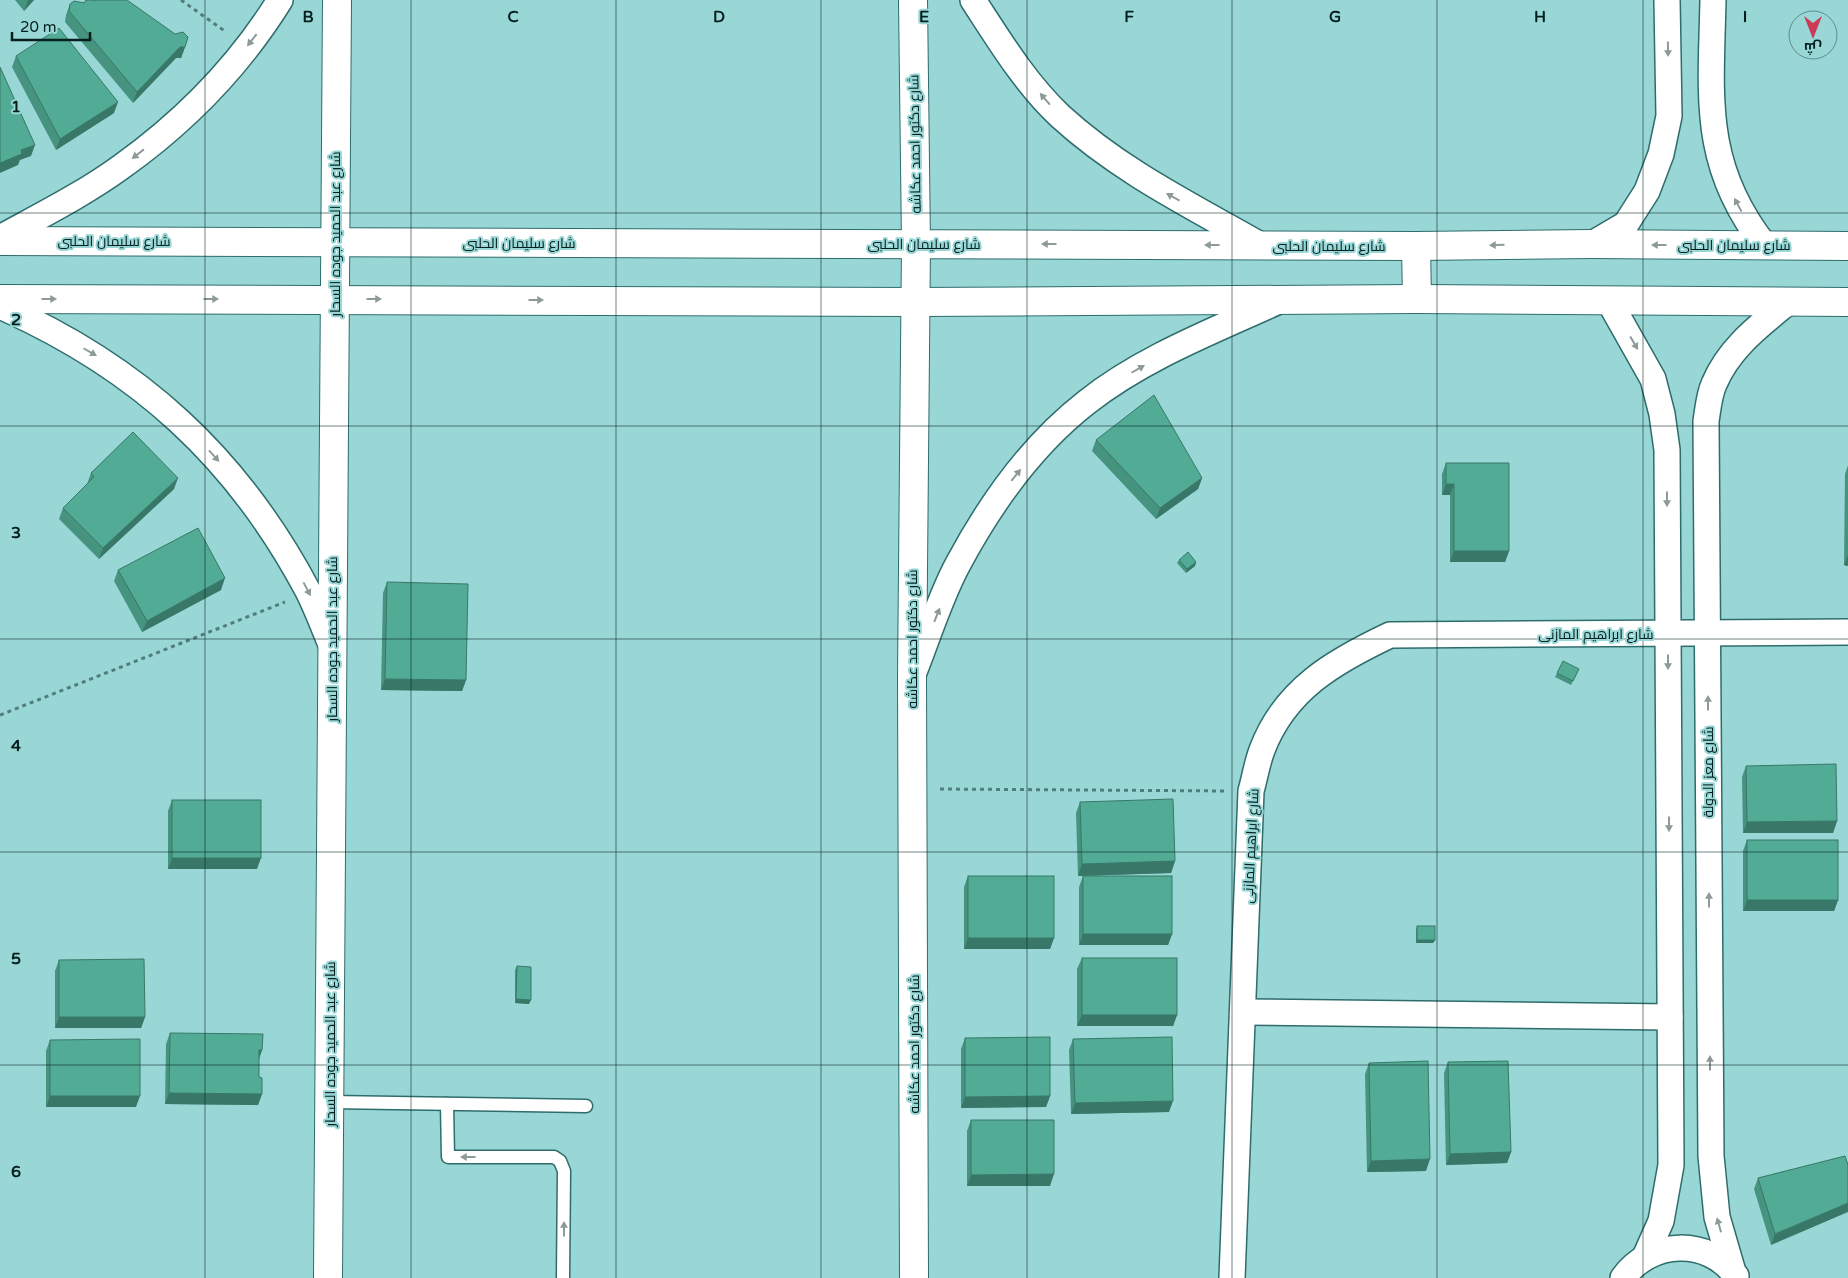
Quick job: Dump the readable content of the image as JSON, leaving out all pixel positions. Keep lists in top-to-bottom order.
{
  "streets": {
    "street": [
      "شارع دكتور احمد عكاشه",
      "شارع عبد الحميد جوده السحار",
      "شارع سليمان الحلبى",
      "شارع ابراهيم المازنى",
      "شارع معز الدولة"
    ]
  },
  "crossings": [
    ["شارع دكتور احمد عكاشه", "شارع سليمان الحلبى"],
    ["شارع عبد الحميد جوده السحار", "شارع سليمان الحلبى"],
    ["شارع ابراهيم المازنى", "شارع معز الدولة"]
  ],
  "scale_bar": "20 m",
  "north": "bottom",
  "grid": {
    "columns": [
      "B",
      "C",
      "D",
      "E",
      "F",
      "G",
      "H",
      "I"
    ],
    "rows": [
      "1",
      "2",
      "3",
      "4",
      "5",
      "6"
    ]
  }
}
